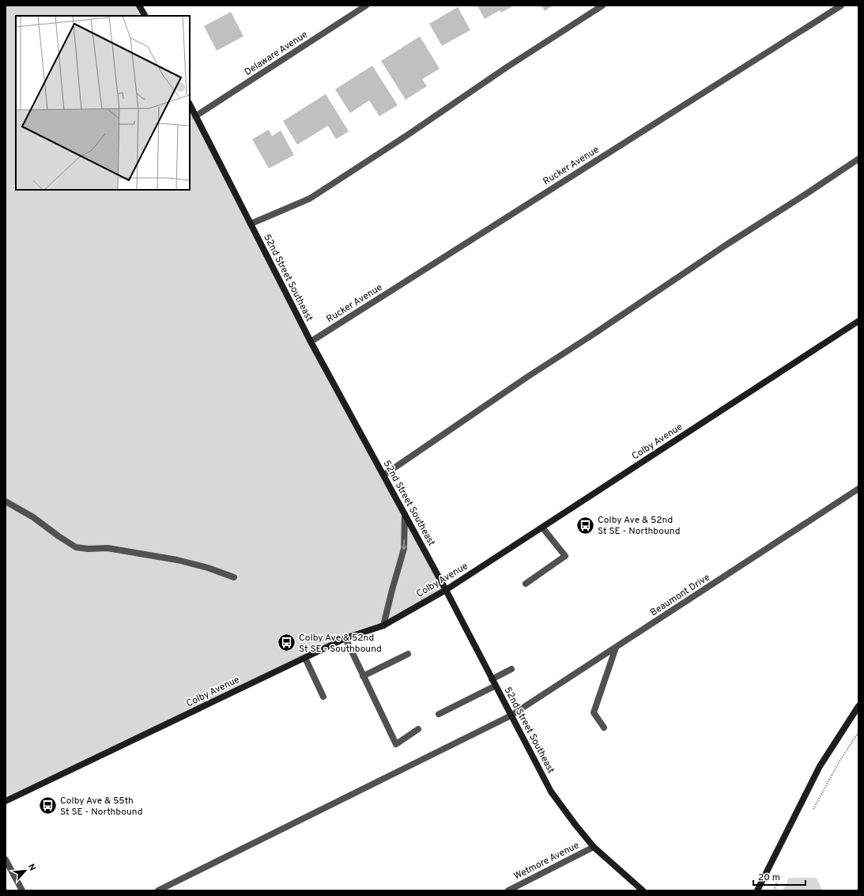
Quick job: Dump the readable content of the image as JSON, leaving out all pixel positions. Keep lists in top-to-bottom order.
{
  "streets": {
    "street": [
      "Delaware Avenue",
      "Rucker Avenue",
      "52nd Street Southeast",
      "Colby Avenue",
      "Beaumont Drive",
      "Wetmore Avenue"
    ]
  },
  "crossings": [
    ["Delaware Avenue", "52nd Street Southeast"],
    ["Rucker Avenue", "52nd Street Southeast"],
    ["52nd Street Southeast", "Colby Avenue"],
    ["52nd Street Southeast", "Beaumont Drive"],
    ["52nd Street Southeast", "Wetmore Avenue"]
  ],
  "places": {
    "bus stop": ["Colby Ave & 52nd St SE - Northbound", "Colby Ave & 52nd St SE - Southbound", "Colby Ave & 55th St SE - Northbound"]
  },
  "scale_bar": "20 m",
  "north": "top right"
}
